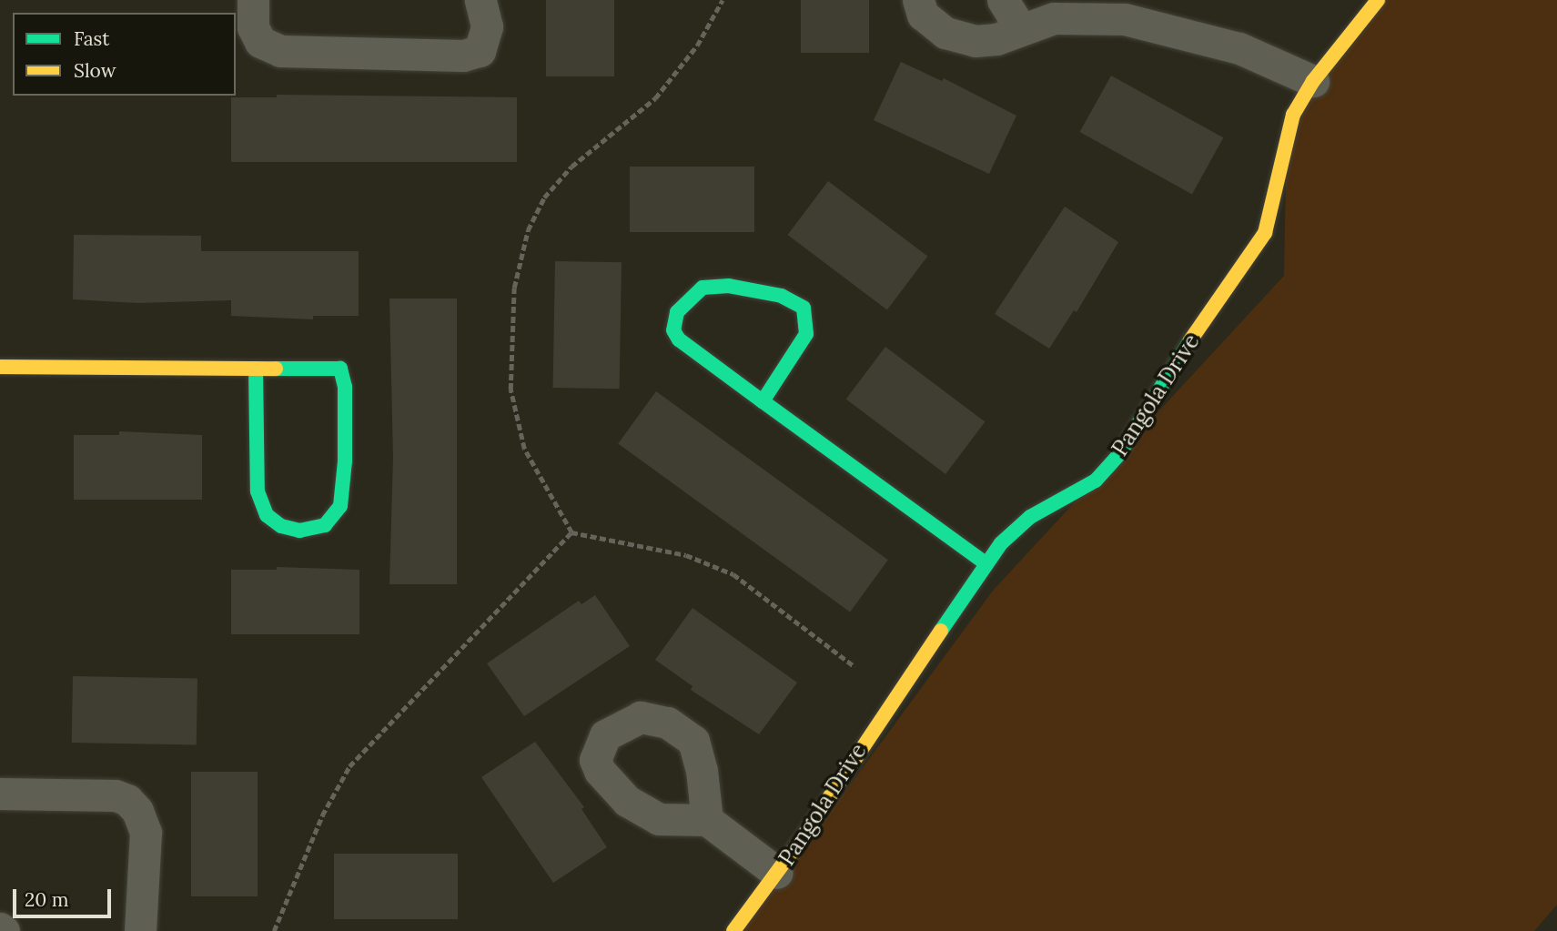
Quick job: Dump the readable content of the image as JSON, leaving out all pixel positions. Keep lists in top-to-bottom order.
{
  "streets": {
    "street": ["Pangola Drive"]
  },
  "legend": ["Fast", "Slow"],
  "scale_bar": "20 m"
}
